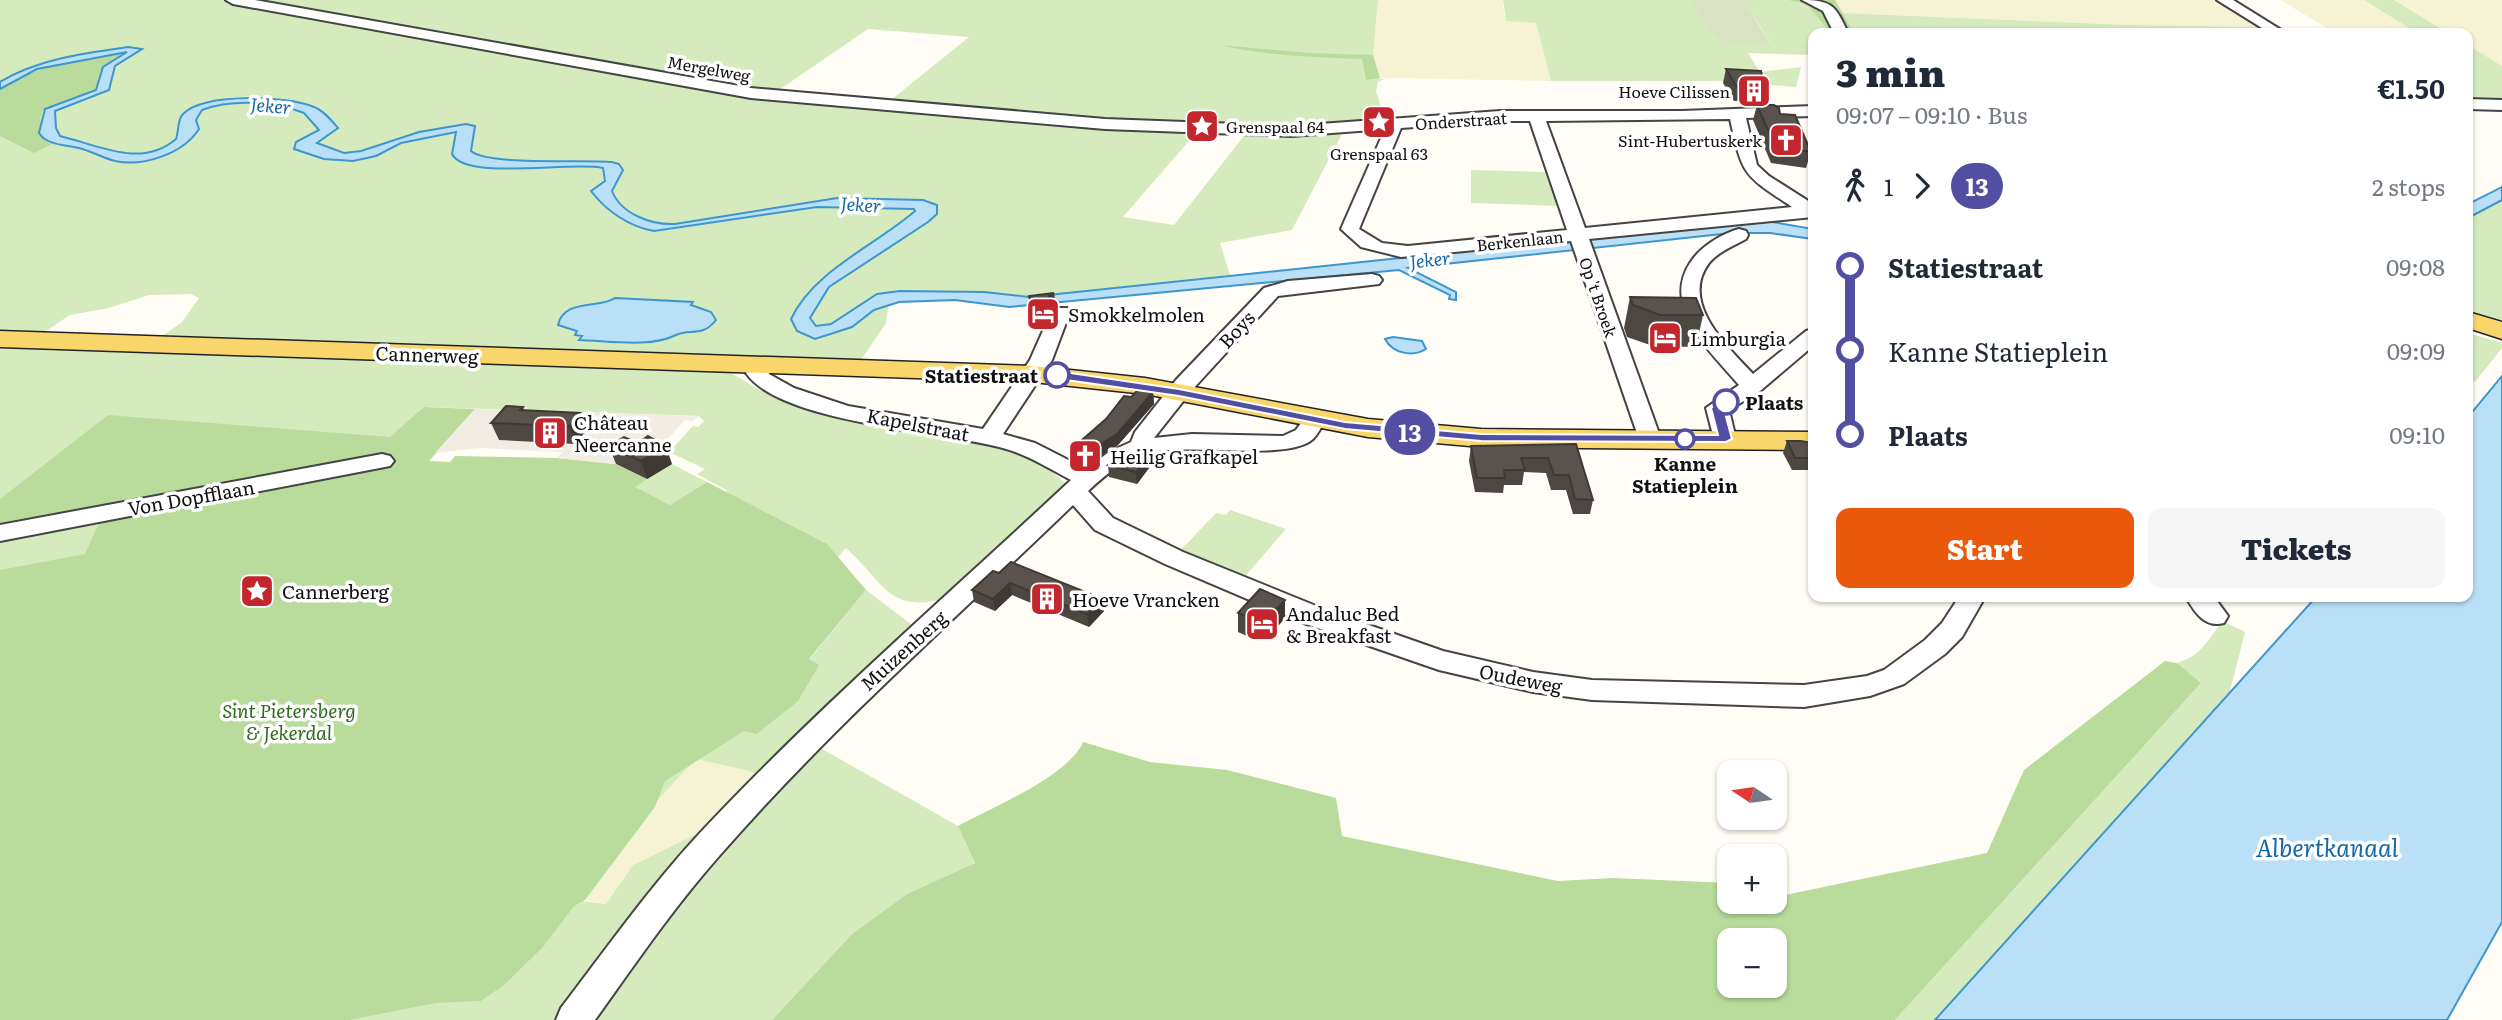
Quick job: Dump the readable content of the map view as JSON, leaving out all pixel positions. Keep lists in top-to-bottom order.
{
  "streets": {
    "main road": ["Cannerweg"],
    "street": [
      "Mergelweg",
      "Onderstraat",
      "Berkenlaan",
      "Op 't Broek",
      "Boys",
      "Kapelstraat",
      "Von Dopfflaan",
      "Muizenberg",
      "Oudeweg"
    ]
  },
  "crossings": [
    ["Mergelweg", "Onderstraat"],
    ["Onderstraat", "Berkenlaan"],
    ["Onderstraat", "Op 't Broek"],
    ["Berkenlaan", "Op 't Broek"],
    ["Boys", "Muizenberg"],
    ["Cannerweg", "Kapelstraat"],
    ["Kapelstraat", "Muizenberg"],
    ["Kapelstraat", "Oudeweg"],
    ["Muizenberg", "Oudeweg"]
  ],
  "water": ["Jeker", "Albertkanaal"],
  "parks": ["Sint Pietersberg & Jekerdal"],
  "places": {
    "building": ["Hoeve Cilissen", "Château Neercanne", "Hoeve Vrancken"],
    "place": ["Grenspaal 63", "Grenspaal 64", "Cannerberg"],
    "church": ["Sint-Hubertuskerk", "Heilig Grafkapel"],
    "hotel": ["Smokkelmolen", "Limburgia", "Andaluc Bed & Breakfast"],
    "other": ["Statiestraat", "Plaats", "Kanne Statieplein"]
  },
  "lines": ["bus line 13"],
  "north": "left",
  "page": {
    "on_map": "13",
    "heading": ["3 min", "09:07 – 09:10 · Bus", "€1.50"],
    "legs": ["1", "13", "2 stops"],
    "list": [
      {
        "name": "Statiestraat",
        "value": "09:08"
      },
      {
        "name": "Kanne Statieplein",
        "value": "09:09"
      },
      {
        "name": "Plaats",
        "value": "09:10"
      }
    ],
    "buttons": ["Start", "Tickets"],
    "map_buttons": ["+", "−"]
  }
}
